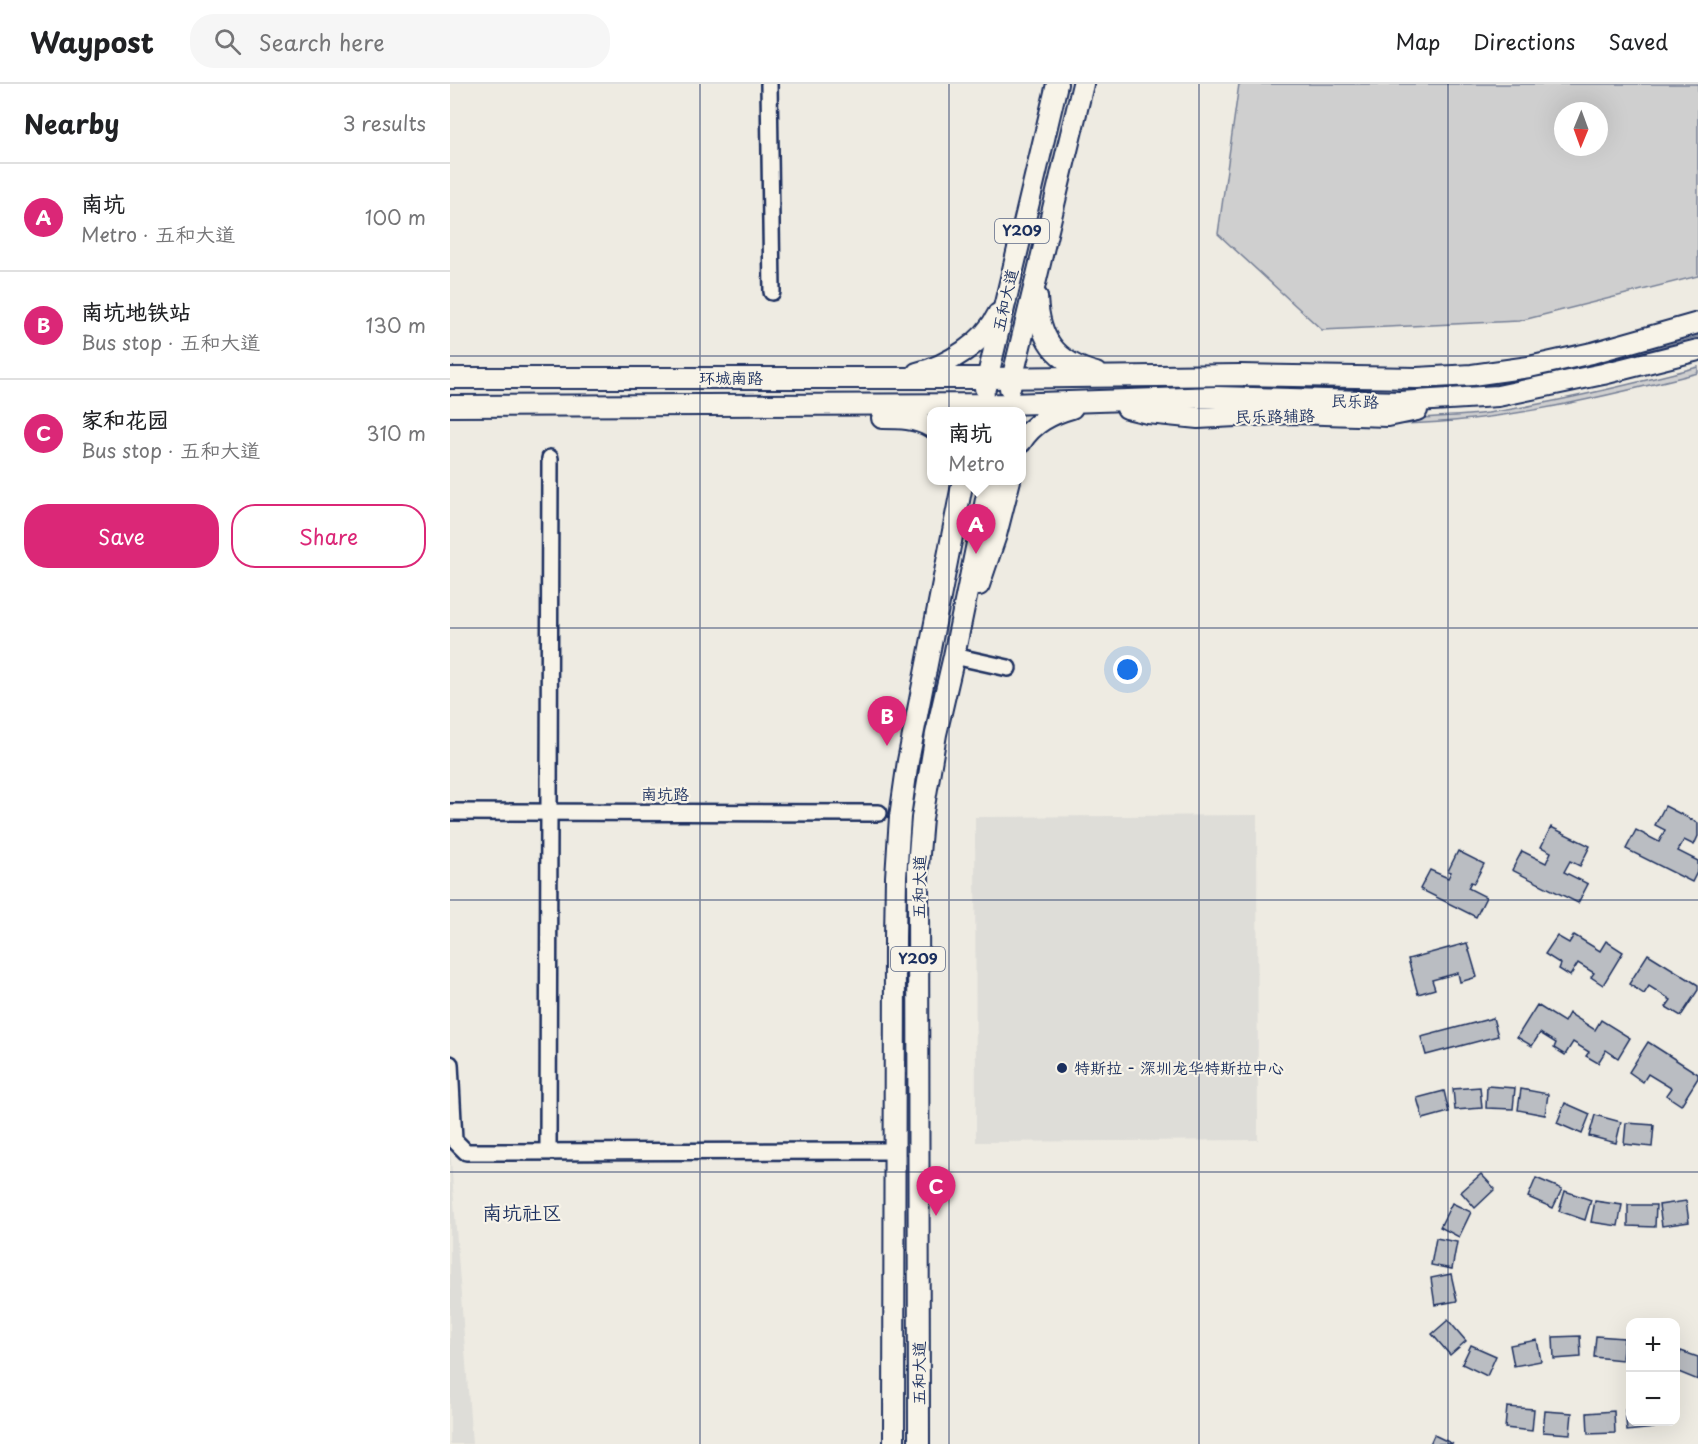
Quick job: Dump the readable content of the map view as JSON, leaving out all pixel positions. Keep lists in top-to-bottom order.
{
  "streets": {
    "main road": [
      "Y209",
      "五和大道",
      "环城南路",
      "民乐路",
      "民乐路辅路"
    ],
    "street": ["南坑路"]
  },
  "crossings": [
    ["五和大道", "环城南路"],
    ["五和大道", "民乐路"],
    ["环城南路", "民乐路"],
    ["民乐路", "民乐路辅路"]
  ],
  "districts": ["南坑社区"],
  "places": ["特斯拉 - 深圳龙华特斯拉中心"],
  "north": "bottom",
  "page": {
    "header": "Waypost",
    "search": "Search here",
    "nav": ["Map", "Directions", "Saved"],
    "heading": ["Nearby", "3 results"],
    "list": [
      {
        "mark": "A",
        "name": "南坑",
        "note": "Metro · 五和大道",
        "value": "100 m"
      },
      {
        "mark": "B",
        "name": "南坑地铁站",
        "note": "Bus stop · 五和大道",
        "value": "130 m"
      },
      {
        "mark": "C",
        "name": "家和花园",
        "note": "Bus stop · 五和大道",
        "value": "310 m"
      }
    ],
    "popup": ["南坑", "Metro"],
    "buttons": ["Save", "Share"],
    "pins": ["A", "B", "C"],
    "map_buttons": ["+", "−"]
  }
}
